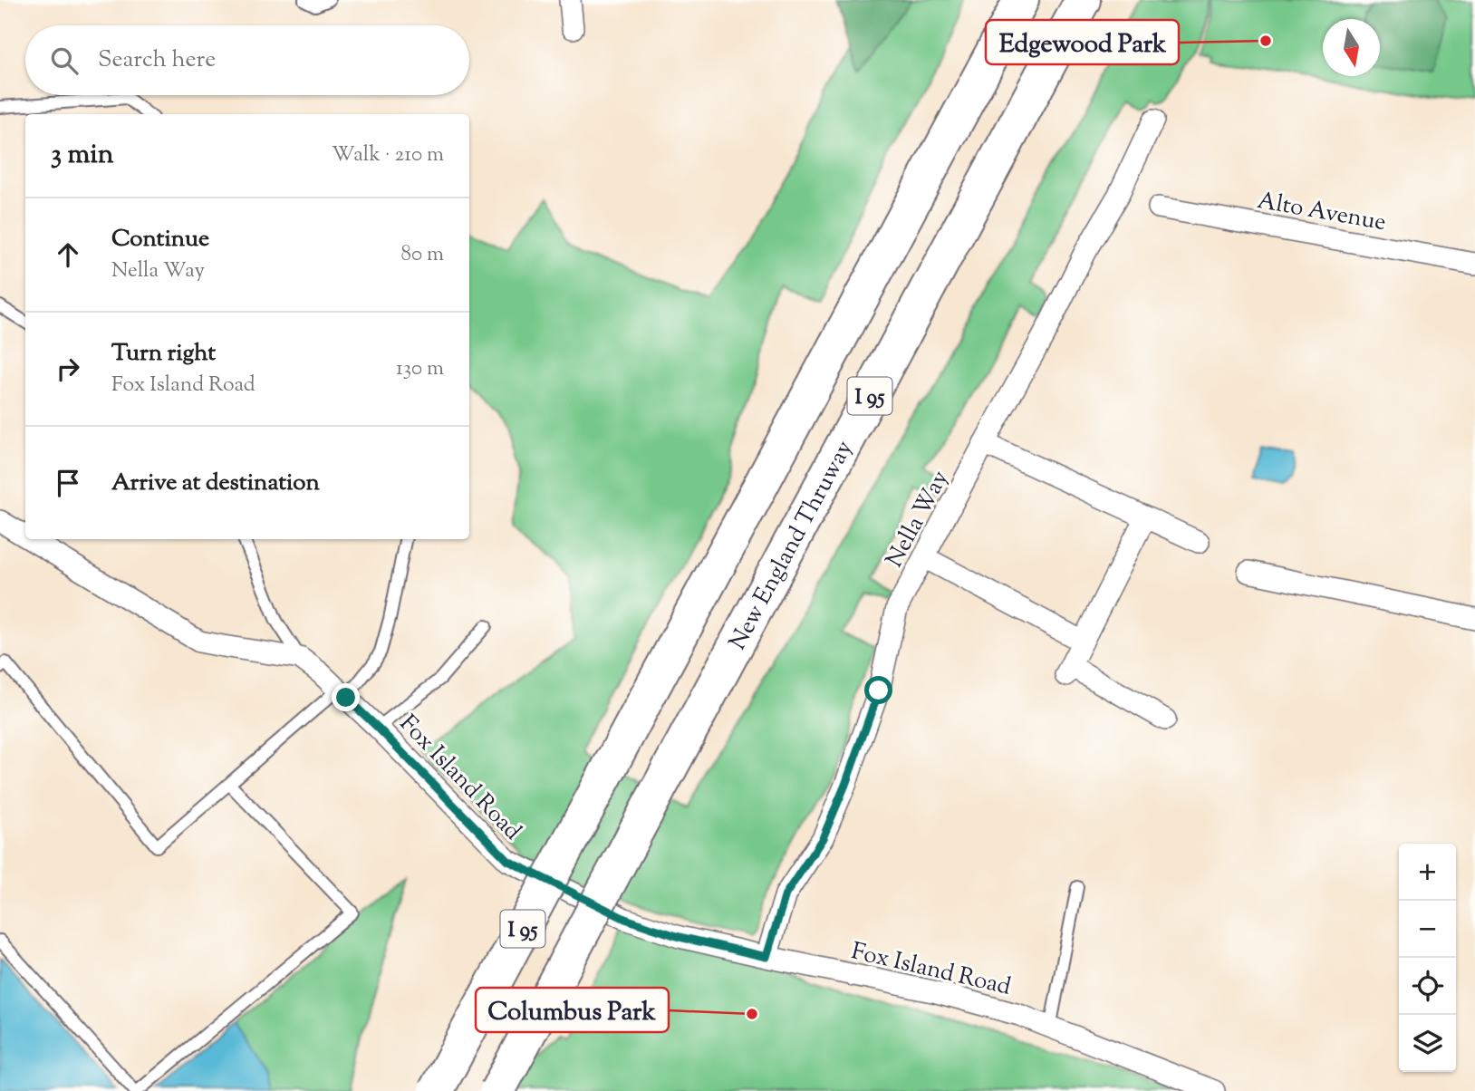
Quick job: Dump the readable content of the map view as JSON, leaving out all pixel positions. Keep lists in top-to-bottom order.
{
  "streets": {
    "highway": ["I 95", "New England Thruway"],
    "street": ["Alto Avenue", "Nella Way", "Fox Island Road"]
  },
  "crossings": [
    ["Nella Way", "Fox Island Road"]
  ],
  "places": ["Edgewood Park", "Columbus Park"],
  "north": "bottom",
  "page": {
    "search": "Search here",
    "heading": ["3 min", "Walk · 210 m"],
    "list": [
      ["Continue", "Nella Way", "80 m"],
      ["Turn right", "Fox Island Road", "130 m"],
      "Arrive at destination"
    ],
    "map_buttons": ["+", "−"]
  }
}
